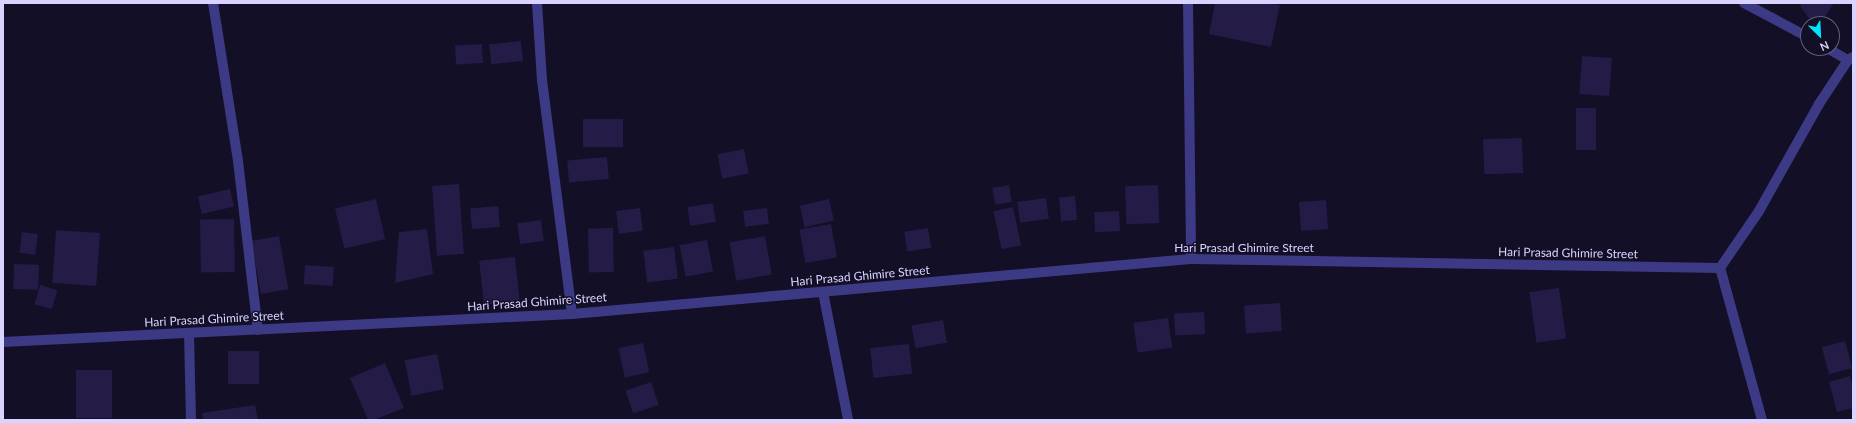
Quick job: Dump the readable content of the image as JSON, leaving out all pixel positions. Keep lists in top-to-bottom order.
{
  "streets": {
    "street": ["Hari Prasad Ghimire Street"]
  },
  "north": "bottom right"
}
